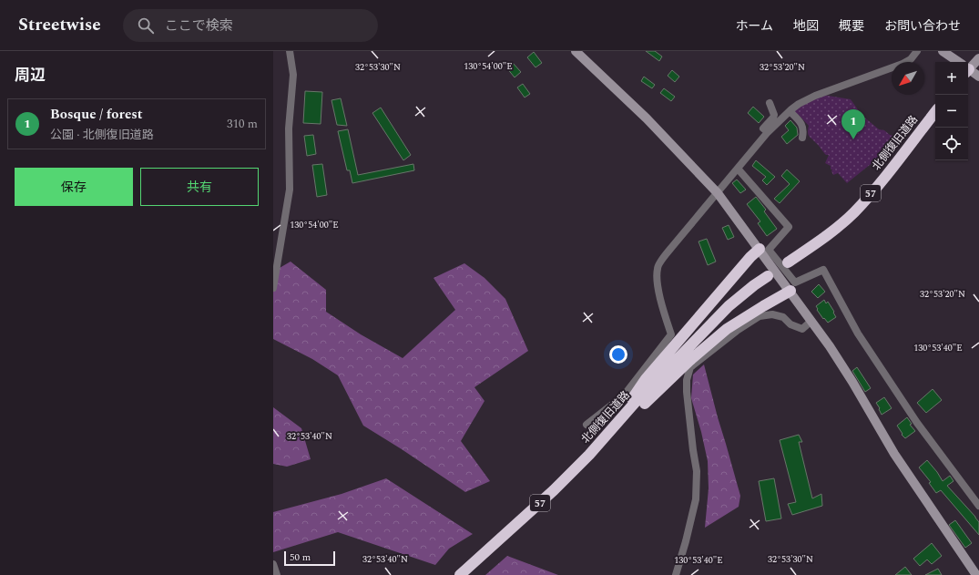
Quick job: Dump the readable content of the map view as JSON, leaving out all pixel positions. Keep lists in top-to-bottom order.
{
  "streets": {
    "highway": ["北側復旧道路", "57"]
  },
  "scale_bar": "50 m",
  "north": "bottom left",
  "page": {
    "header": "Streetwise",
    "search": "ここで検索",
    "nav": [
      "ホーム",
      "地図",
      "概要",
      "お問い合わせ"
    ],
    "heading": "周辺",
    "map_buttons": ["+", "−"],
    "list": [
      {
        "mark": "1",
        "name": "Bosque / forest",
        "note": "公園 · 北側復旧道路",
        "value": "310 m"
      }
    ],
    "pins": "1",
    "buttons": ["保存", "共有"],
    "scale": "50 m"
  },
  "coordinates": [
    "130°54'00\"E",
    "32°53'30\"N",
    "32°53'20\"N",
    "130°53'40\"E",
    "32°53'40\"N"
  ]
}
